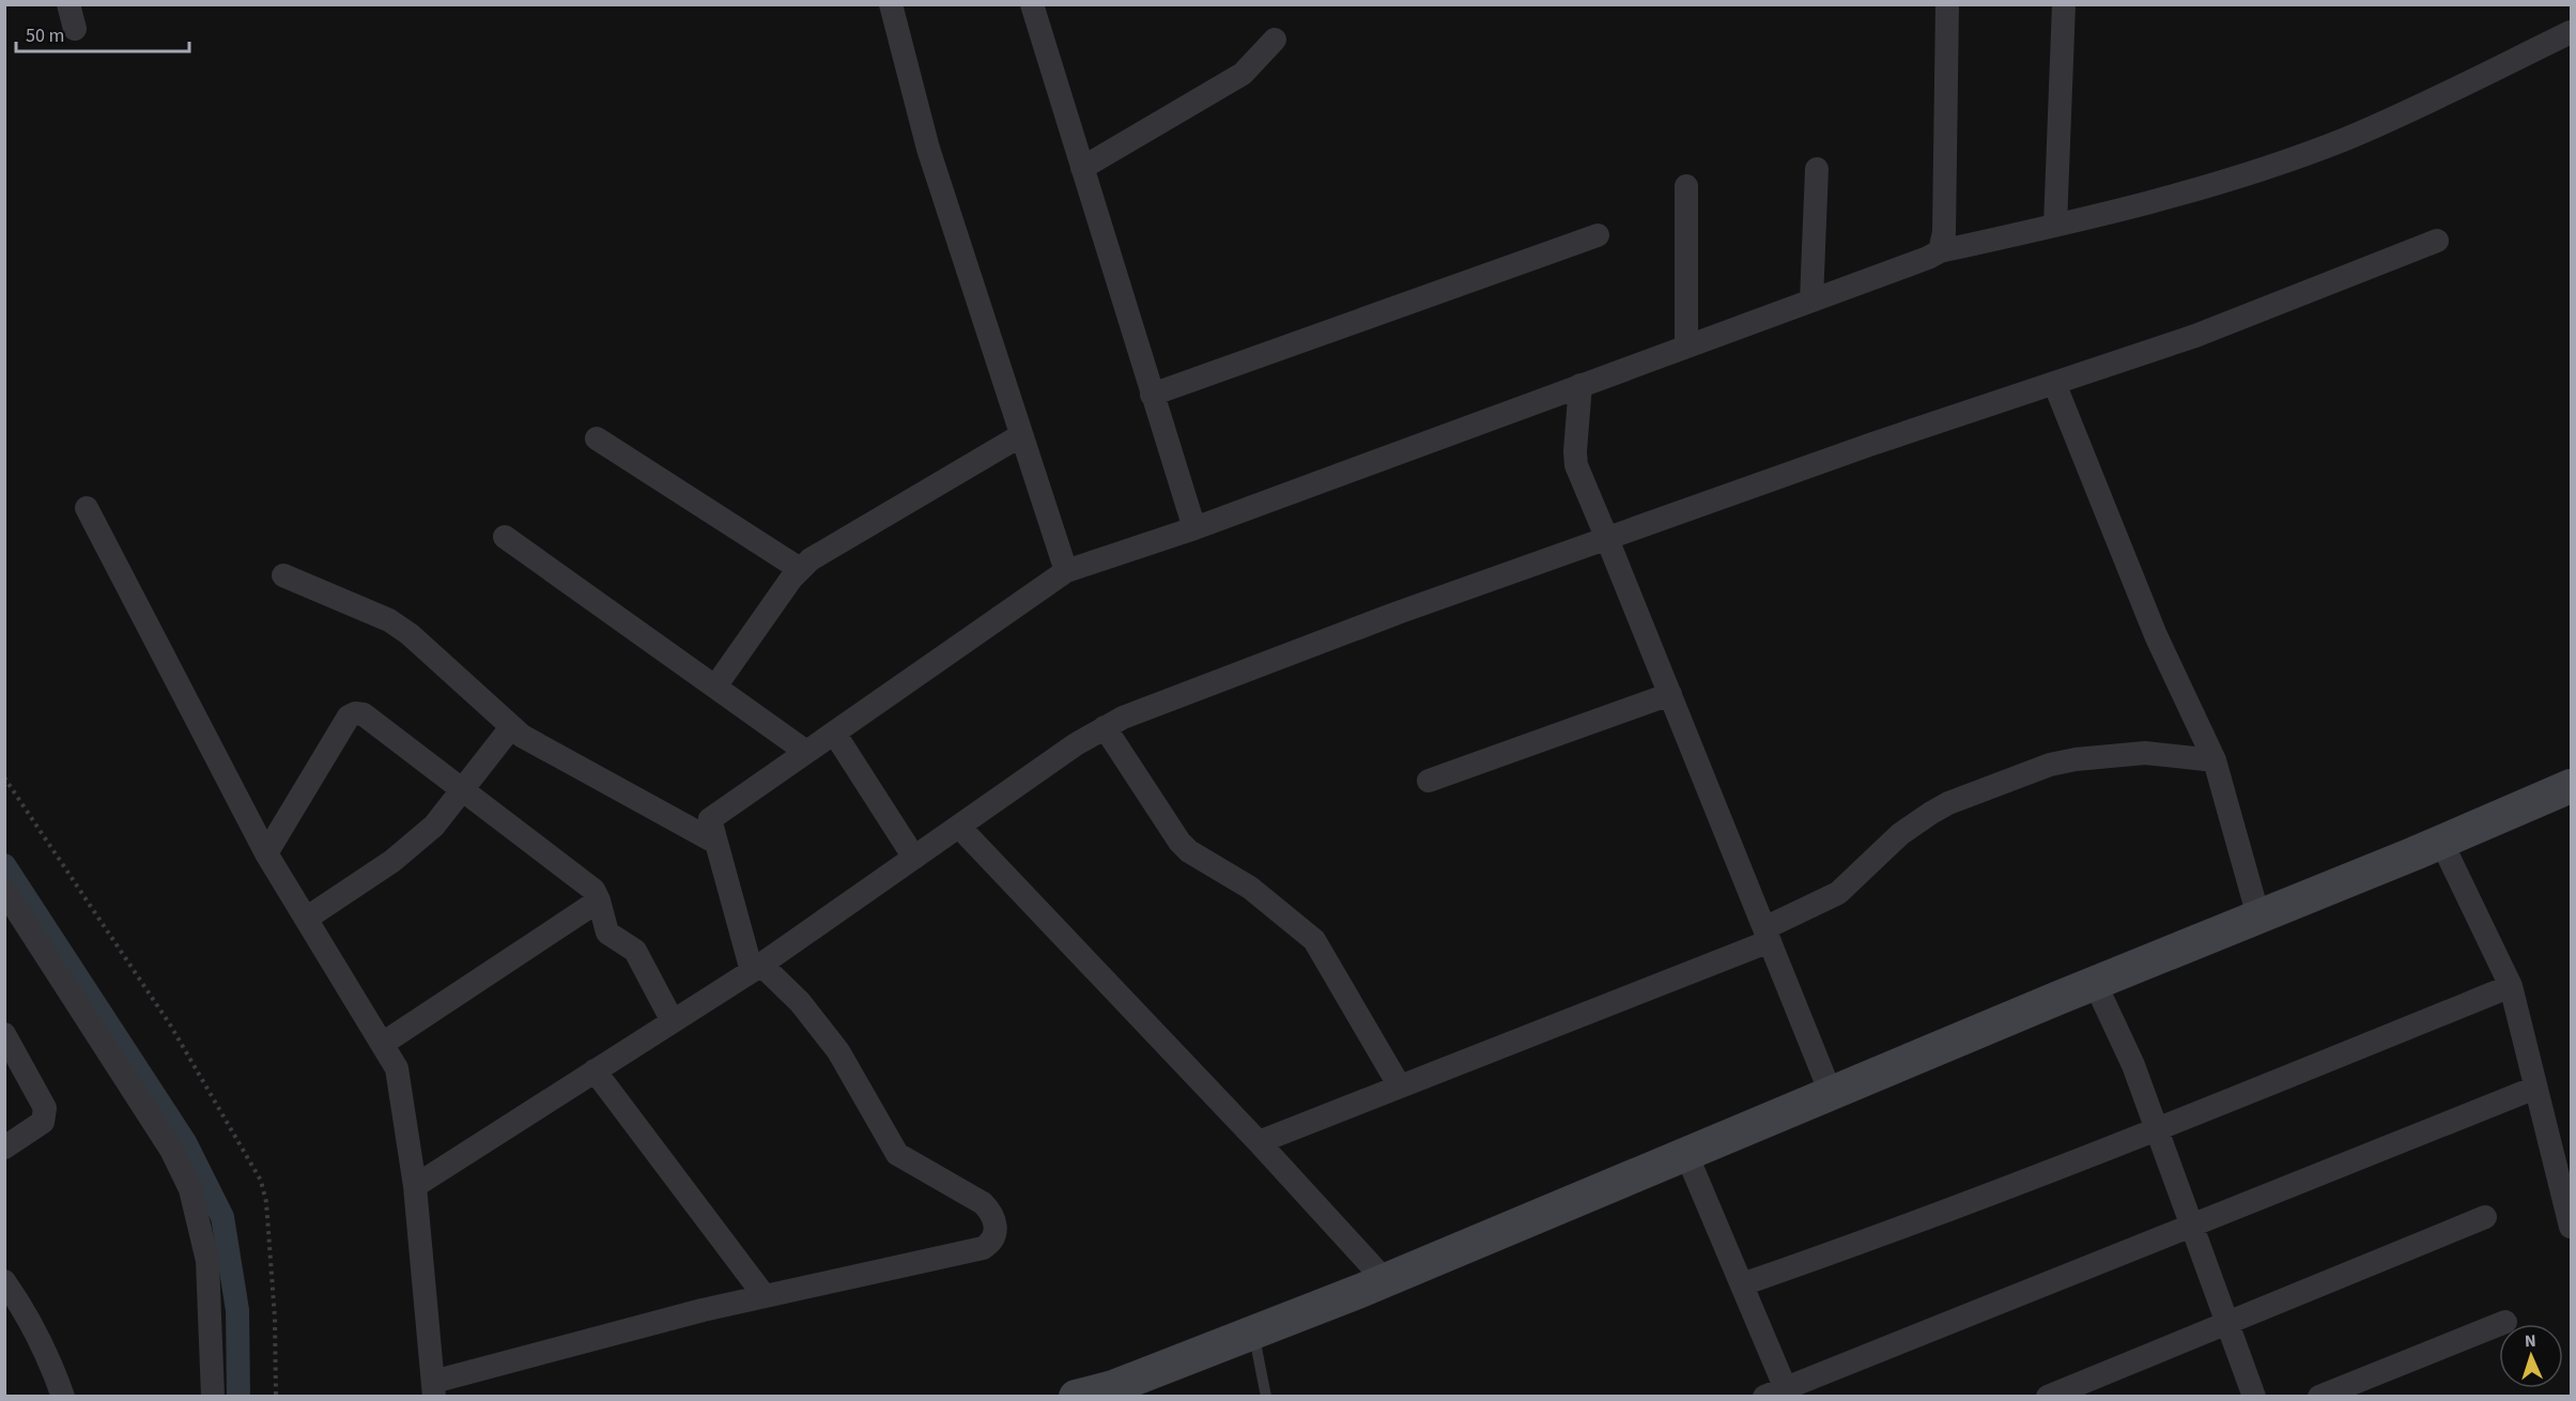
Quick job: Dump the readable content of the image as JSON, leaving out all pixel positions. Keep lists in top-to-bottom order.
{
  "scale_bar": "50 m",
  "north": "top"
}
